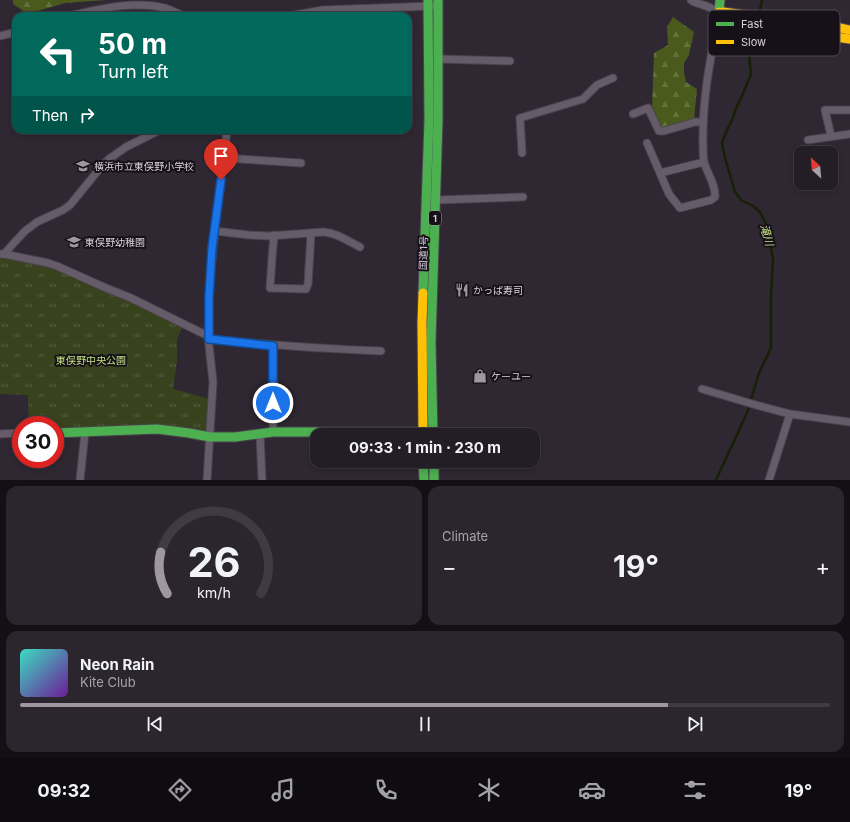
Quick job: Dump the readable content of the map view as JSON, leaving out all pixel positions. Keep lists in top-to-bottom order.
{
  "streets": {
    "main road": ["1", "国道1号"]
  },
  "water": ["滝川"],
  "parks": ["東俣野中央公園"],
  "places": {
    "school or university": ["横浜市立東俣野小学校", "東俣野幼稚園"],
    "restaurant": ["かっぱ寿司"],
    "shop": ["ケーユー"]
  },
  "legend": ["Fast", "Slow"],
  "north": "top left",
  "page": {
    "turn": ["50 m", "Turn left"],
    "then": "Then",
    "limit": "30",
    "trip": "09:33 · 1 min · 230 m",
    "tile": "Climate",
    "heat": ["−", "19°", "+"],
    "song": ["Neon Rain", "Kite Club"],
    "tabs": ["09:32", "19°"],
    "gauge": ["26", "km/h"]
  }
}
